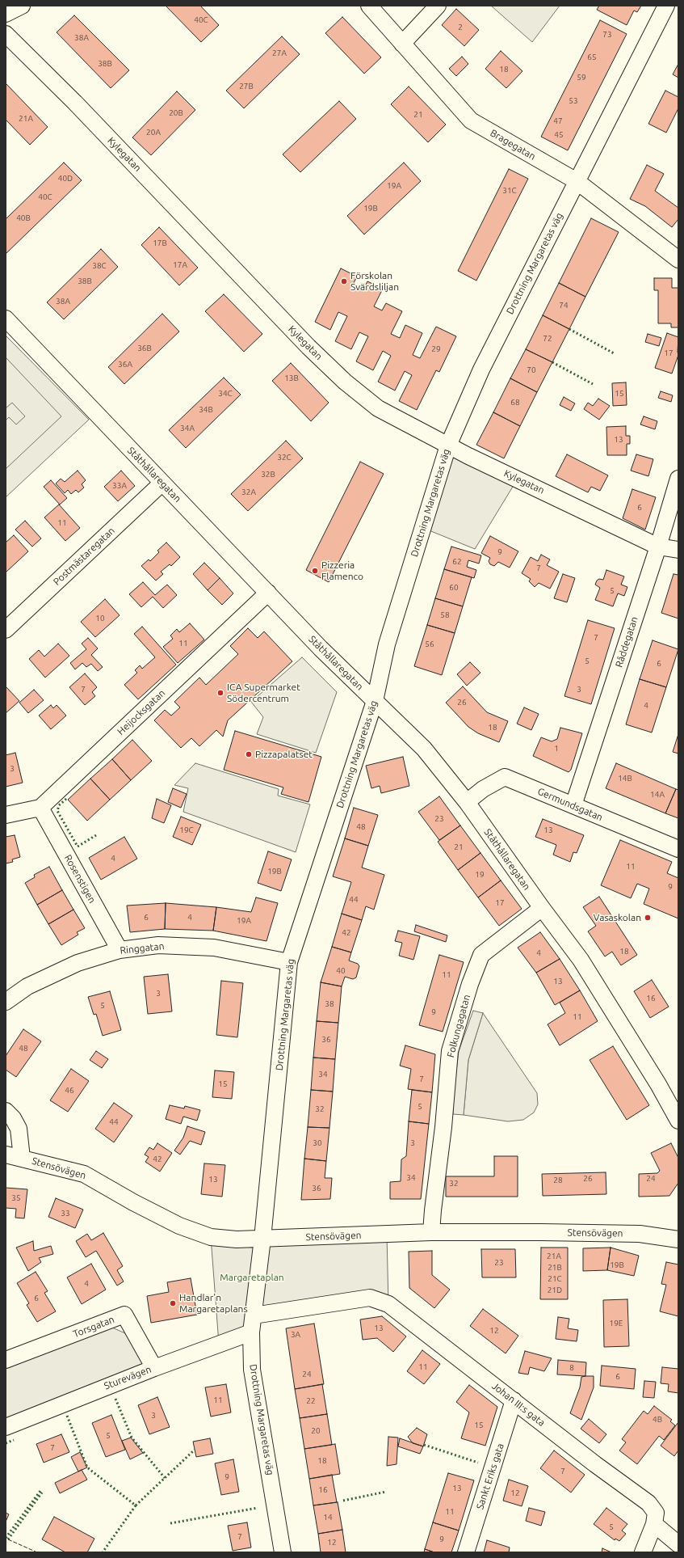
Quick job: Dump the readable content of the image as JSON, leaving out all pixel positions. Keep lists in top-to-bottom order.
{
  "streets": {
    "street": [
      "Bragegatan",
      "Kylegatan",
      "Drottning Margaretas väg",
      "Ståthållaregatan",
      "Postmästaregatan",
      "Råddegatan",
      "Heijocksgatan",
      "Germundsgatan",
      "Rosenstigen",
      "Ringgatan",
      "Folkungagatan",
      "Stensövägen",
      "Torsgatan",
      "Sturevägen",
      "Johan III:s gata",
      "Sankt Eriks gata"
    ]
  },
  "crossings": [
    ["Bragegatan", "Drottning Margaretas väg"],
    ["Kylegatan", "Drottning Margaretas väg"],
    ["Kylegatan", "Råddegatan"],
    ["Drottning Margaretas väg", "Ståthållaregatan"],
    ["Drottning Margaretas väg", "Ringgatan"],
    ["Drottning Margaretas väg", "Stensövägen"],
    ["Drottning Margaretas väg", "Sturevägen"],
    ["Drottning Margaretas väg", "Johan III:s gata"],
    ["Ståthållaregatan", "Postmästaregatan"],
    ["Ståthållaregatan", "Heijocksgatan"],
    ["Ståthållaregatan", "Germundsgatan"],
    ["Ståthållaregatan", "Folkungagatan"],
    ["Råddegatan", "Germundsgatan"],
    ["Heijocksgatan", "Rosenstigen"],
    ["Rosenstigen", "Ringgatan"],
    ["Folkungagatan", "Stensövägen"],
    ["Torsgatan", "Sturevägen"],
    ["Johan III:s gata", "Sankt Eriks gata"]
  ],
  "parks": ["Margaretaplan"],
  "places": [
    "Förskolan Svärdsliljan",
    "Pizzeria Flamenco",
    "ICA Supermarket Södercentrum",
    "Pizzapalatset",
    "Vasaskolan",
    "Handlar'n Margaretaplans"
  ],
  "house_numbers": [
    "40C",
    "2",
    "73",
    "38A",
    "27A",
    "65",
    "38B",
    "18",
    "59",
    "27B",
    "53",
    "20B",
    "21",
    "21A",
    "47",
    "20A",
    "45",
    "40D",
    "19A",
    "31C",
    "40C",
    "19B",
    "40B",
    "17B",
    "17A",
    "38C",
    "38B",
    "38A",
    "74",
    "72",
    "36B",
    "29",
    "17",
    "36A",
    "70",
    "13B",
    "34C",
    "15",
    "68",
    "34B",
    "34A",
    "13",
    "32C",
    "32B",
    "33A",
    "32A",
    "6",
    "11",
    "9",
    "62",
    "7",
    "60",
    "5",
    "58",
    "10",
    "7",
    "11",
    "56",
    "5",
    "6",
    "7",
    "3",
    "26",
    "4",
    "18",
    "1",
    "3",
    "14B",
    "14A",
    "23",
    "48",
    "19C",
    "13",
    "21",
    "4",
    "11",
    "19B",
    "19",
    "9",
    "44",
    "17",
    "6",
    "4",
    "19A",
    "42",
    "18",
    "4",
    "40",
    "11",
    "13",
    "3",
    "16",
    "38",
    "5",
    "9",
    "11",
    "36",
    "48",
    "34",
    "7",
    "15",
    "46",
    "5",
    "32",
    "44",
    "30",
    "3",
    "42",
    "34",
    "26",
    "24",
    "13",
    "28",
    "32",
    "36",
    "35",
    "33",
    "21A",
    "23",
    "19B",
    "21B",
    "21C",
    "4",
    "21D",
    "6",
    "19E",
    "13",
    "12",
    "3A",
    "11",
    "8",
    "24",
    "6",
    "11",
    "22",
    "3",
    "4B",
    "15",
    "20",
    "5",
    "7",
    "18",
    "7",
    "9",
    "13",
    "16",
    "12",
    "11",
    "14",
    "5",
    "7",
    "9",
    "12"
  ]
}
